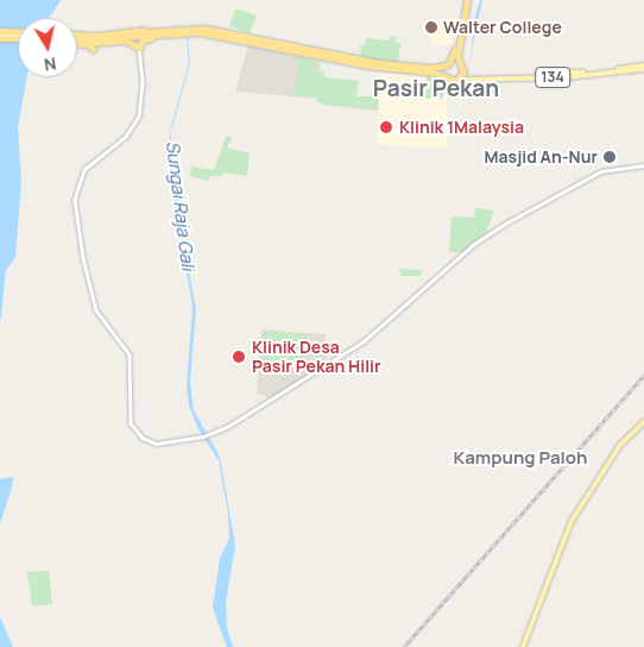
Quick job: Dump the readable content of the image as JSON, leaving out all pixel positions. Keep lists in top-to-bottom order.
{
  "streets": {
    "main road": ["134"]
  },
  "districts": ["Pasir Pekan", "Kampung Paloh"],
  "water": ["Sungai Raja Gali"],
  "places": [
    "Walter College",
    "Klinik 1Malaysia",
    "Masjid An-Nur",
    "Klinik Desa Pasir Pekan Hilir"
  ],
  "north": "bottom"
}
